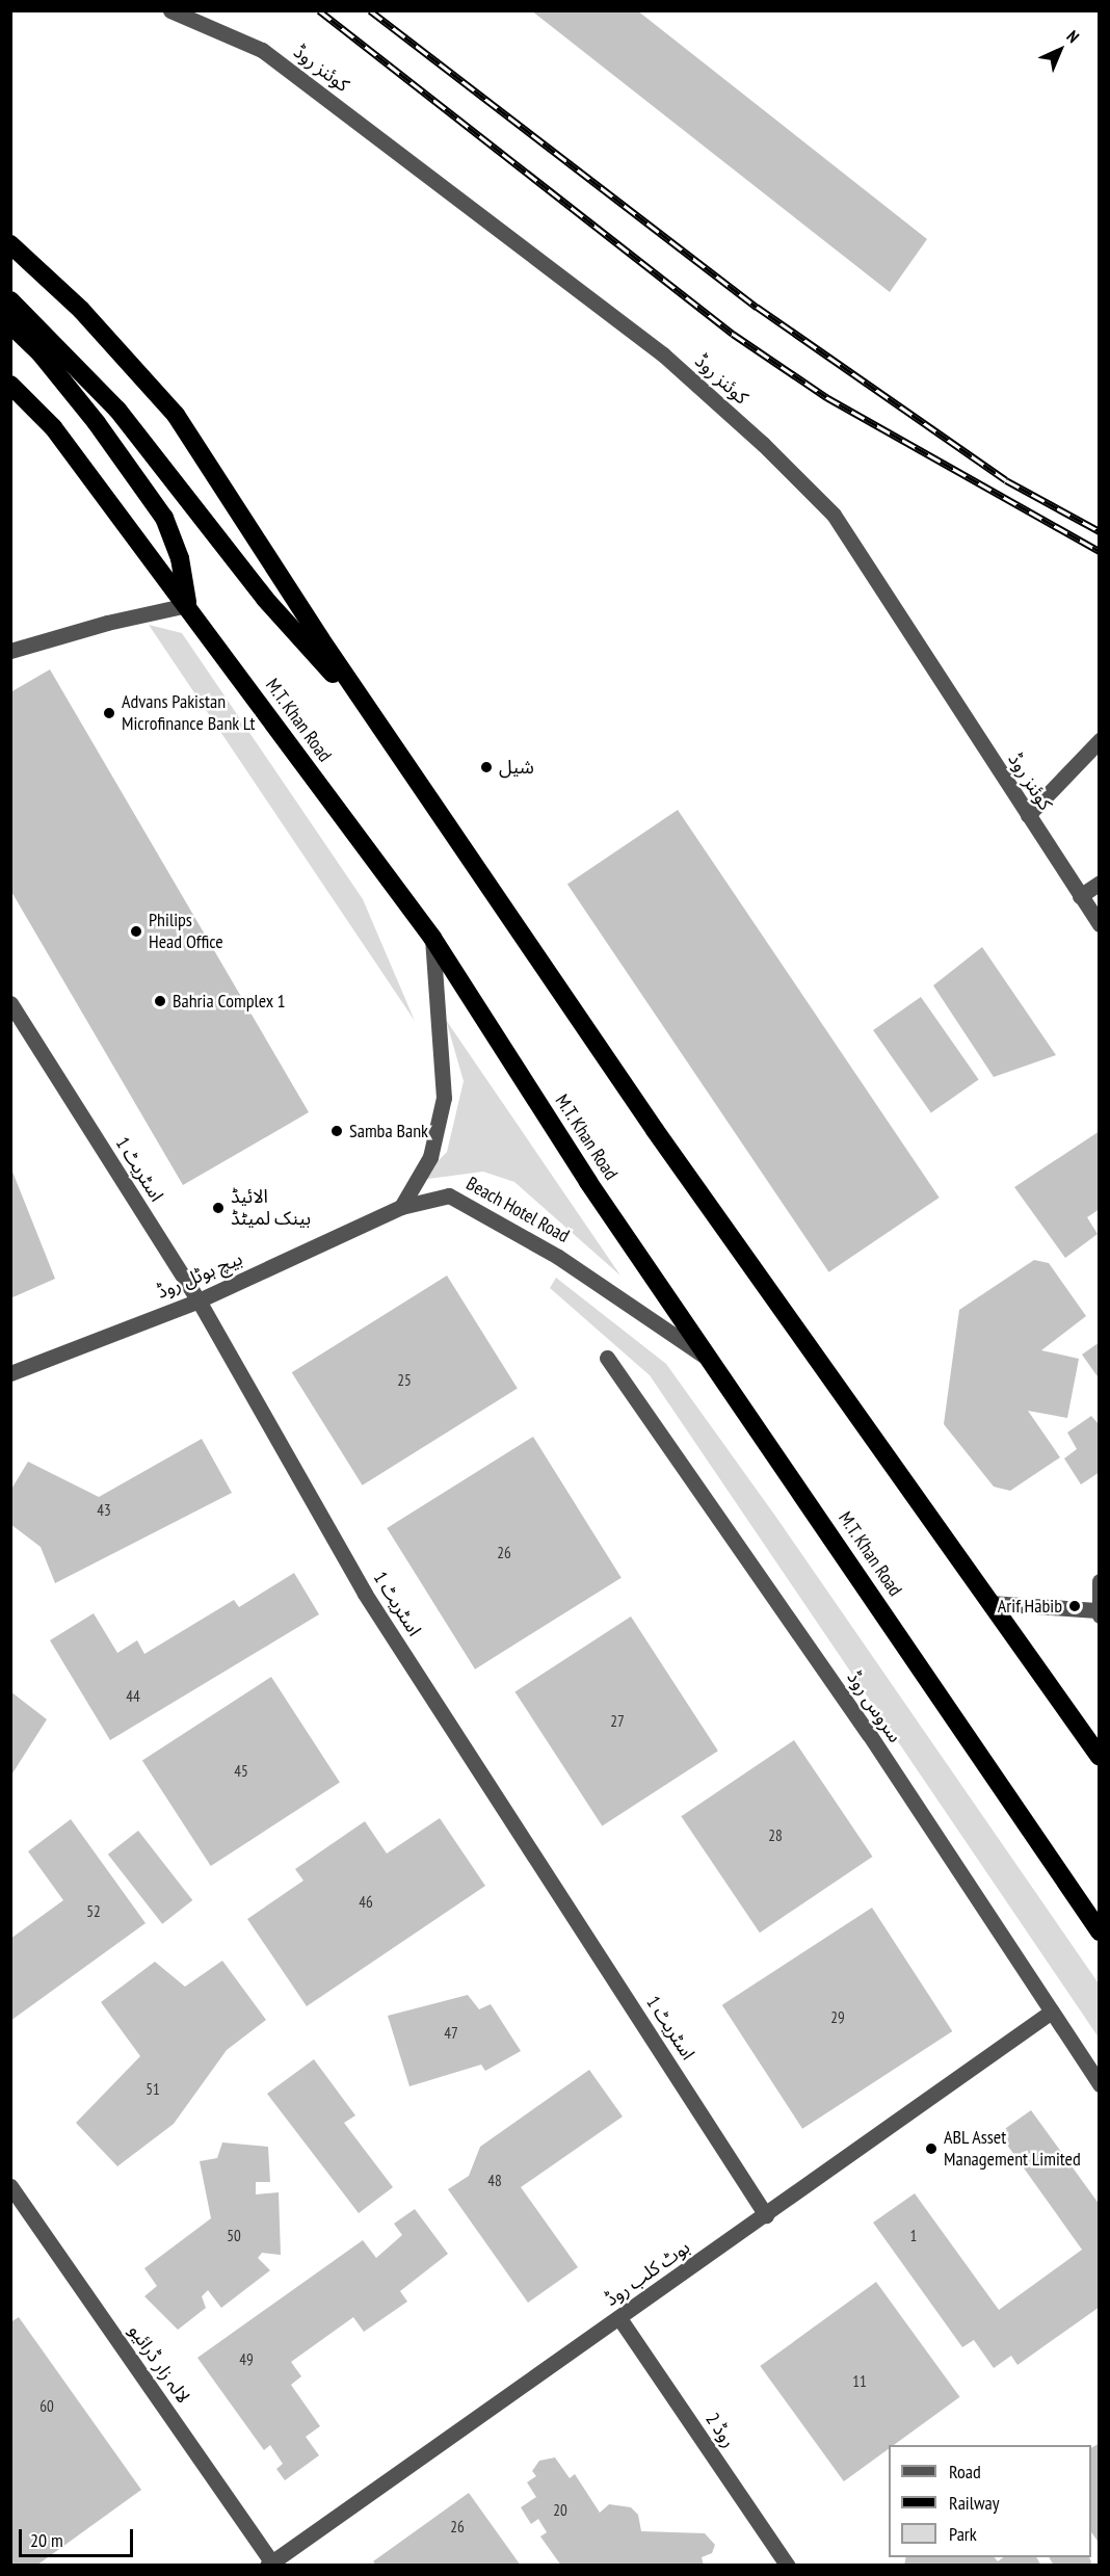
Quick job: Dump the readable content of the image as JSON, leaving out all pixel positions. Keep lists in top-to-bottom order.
{
  "streets": {
    "highway": ["M.T. Khan Road"],
    "street": [
      "کوئنز روڈ",
      "اسٹریٹ 1",
      "Beach Hotel Road",
      "بیچ ہوٹل روڈ",
      "سروس روڈ",
      "بوٹ کلب روڈ",
      "لالہ زار ڈرائیو",
      "روڈ 2"
    ]
  },
  "crossings": [
    ["M.T. Khan Road", "Beach Hotel Road"],
    ["اسٹریٹ 1", "بیچ ہوٹل روڈ"],
    ["اسٹریٹ 1", "بوٹ کلب روڈ"],
    ["Beach Hotel Road", "بیچ ہوٹل روڈ"],
    ["سروس روڈ", "بوٹ کلب روڈ"],
    ["بوٹ کلب روڈ", "لالہ زار ڈرائیو"],
    ["بوٹ کلب روڈ", "روڈ 2"]
  ],
  "places": [
    "Advans Pakistan Microfinance Bank Lt",
    "شیل",
    "Philips Head Office",
    "Bahria Complex 1",
    "Samba Bank",
    "الائیڈ بینک لمیٹڈ",
    "Arif Habib",
    "ABL Asset Management Limited"
  ],
  "house_numbers": [
    "25",
    "43",
    "26",
    "44",
    "27",
    "45",
    "28",
    "46",
    "52",
    "29",
    "47",
    "51",
    "48",
    "50",
    "1",
    "49",
    "11",
    "60",
    "20",
    "26"
  ],
  "legend": ["Road", "Railway", "Park"],
  "scale_bar": "20 m",
  "north": "top right"
}
